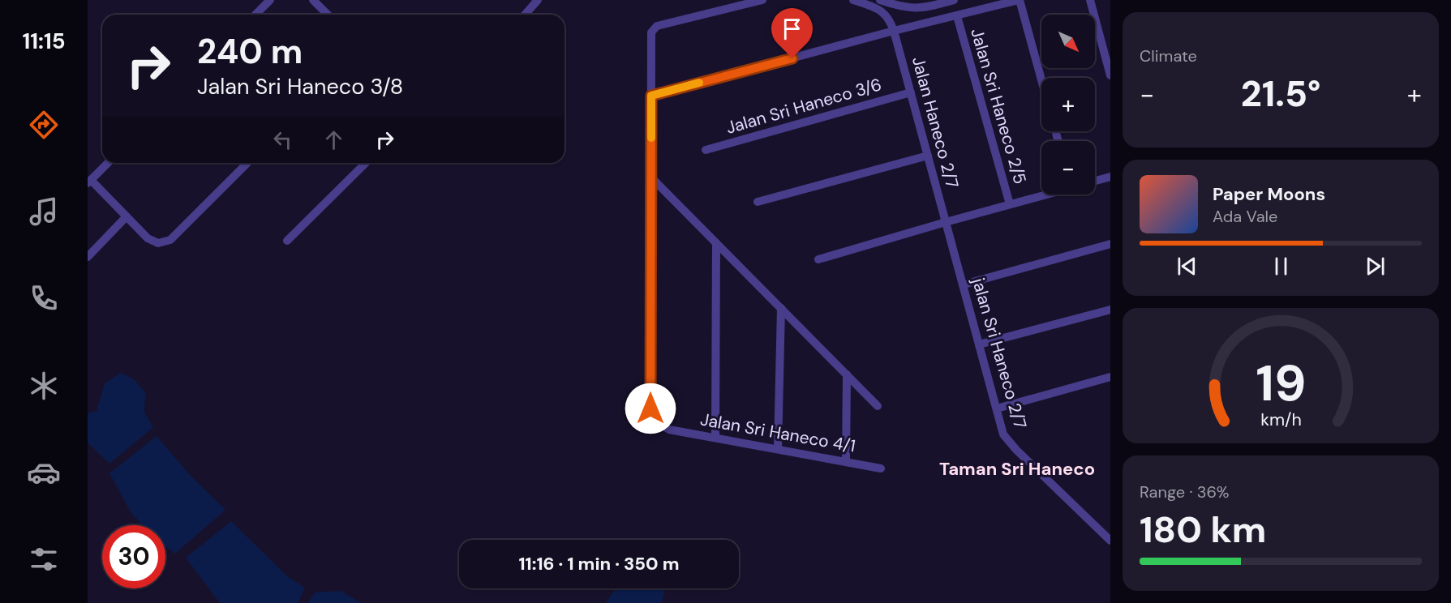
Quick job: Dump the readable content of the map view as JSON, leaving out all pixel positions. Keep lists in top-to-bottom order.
{
  "streets": {
    "street": [
      "Jalan Sri Haneco 3/6",
      "Jalan Sri Haneco 2/5",
      "Jalan Haneco 2/7",
      "jalan Sri Haneco 2/7",
      "Jalan Sri Haneco 4/1"
    ]
  },
  "crossings": [
    ["Jalan Sri Haneco 3/6", "Jalan Haneco 2/7"],
    ["Jalan Haneco 2/7", "jalan Sri Haneco 2/7"]
  ],
  "districts": ["Taman Sri Haneco"],
  "north": "bottom right",
  "page": {
    "tabs": "11:15",
    "tile": [
      "Climate",
      ["Range · 36%", "180 km"]
    ],
    "map_buttons": ["+", "−"],
    "turn": ["240 m", "Jalan Sri Haneco 3/8"],
    "heat": ["−", "21.5°", "+"],
    "song": ["Paper Moons", "Ada Vale"],
    "limit": "30",
    "trip": "11:16 · 1 min · 350 m",
    "gauge": ["19", "km/h"]
  }
}
